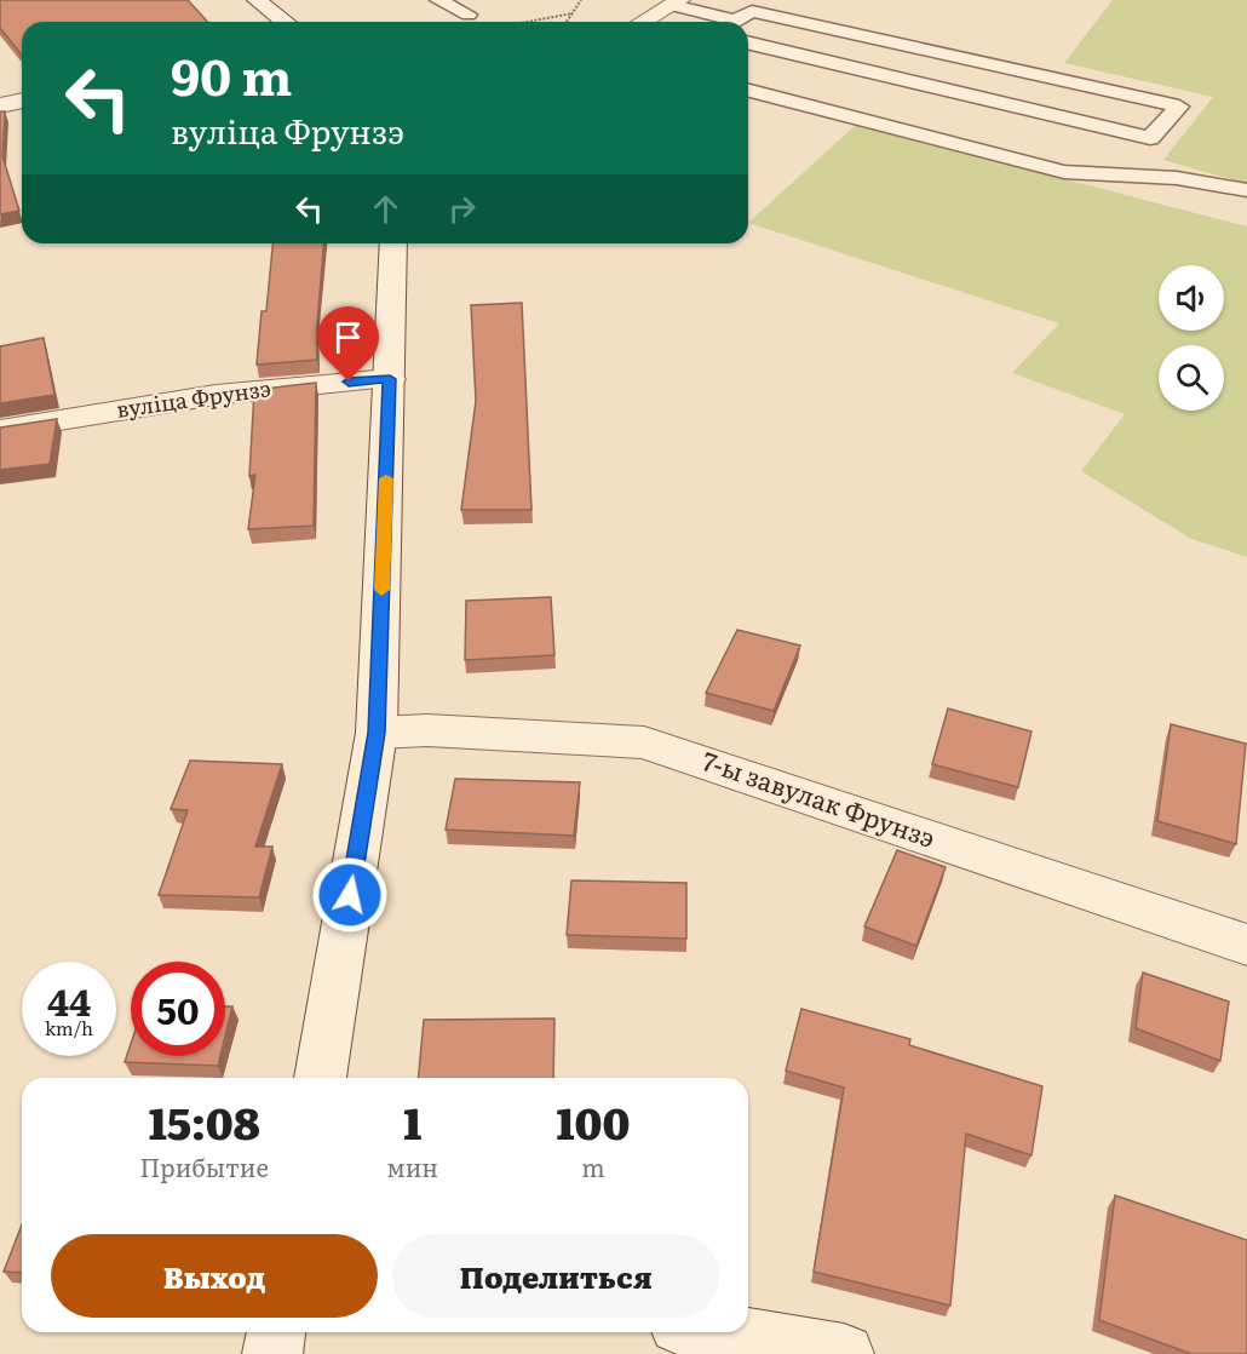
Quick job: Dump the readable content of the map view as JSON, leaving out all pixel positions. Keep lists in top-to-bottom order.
{
  "streets": {
    "street": ["вуліца Фрунзэ", "7-ы завулак Фрунзэ"]
  },
  "page": {
    "turn": ["90 m", "вуліца Фрунзэ"],
    "speed": "44 km/h",
    "limit": "50",
    "eta": [
      "15:08",
      "Прибытие",
      "1",
      "мин",
      "100",
      "m"
    ],
    "buttons": ["Выход", "Поделиться"]
  }
}
